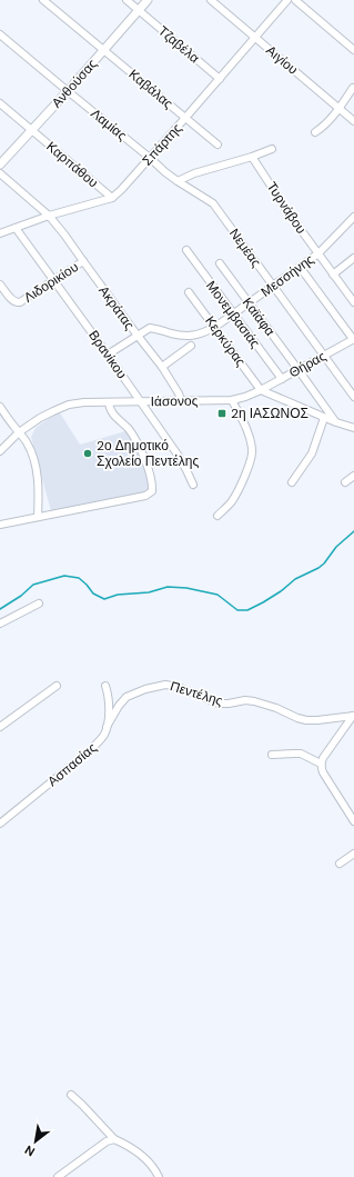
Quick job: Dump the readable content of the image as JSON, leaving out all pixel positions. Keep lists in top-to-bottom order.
{
  "streets": {
    "street": [
      "Τζαβέλα",
      "Αιγίου",
      "Ανθούσας",
      "Καβάλας",
      "Λαμίας",
      "Σπάρτης",
      "Καρπάθου",
      "Τυρνάβου",
      "Νεμέας",
      "Μεσσήνης",
      "Λιδορικίου",
      "Ακράτας",
      "Μονεμβασιάς",
      "Καϊάφα",
      "Κερκύρας",
      "Βρανίκου",
      "Θήρας",
      "Ιάσονος",
      "Πεντέλης",
      "Ασπασίας"
    ]
  },
  "crossings": [
    ["Τζαβέλα", "Ανθούσας"],
    ["Τζαβέλα", "Σπάρτης"],
    ["Αιγίου", "Σπάρτης"],
    ["Ανθούσας", "Καβάλας"],
    ["Ανθούσας", "Λαμίας"],
    ["Ανθούσας", "Καρπάθου"],
    ["Καβάλας", "Σπάρτης"],
    ["Λαμίας", "Σπάρτης"],
    ["Λαμίας", "Νεμέας"],
    ["Σπάρτης", "Καρπάθου"],
    ["Σπάρτης", "Νεμέας"],
    ["Σπάρτης", "Ακράτας"],
    ["Σπάρτης", "Βρανίκου"],
    ["Τυρνάβου", "Μεσσήνης"],
    ["Νεμέας", "Μεσσήνης"],
    ["Νεμέας", "Θήρας"],
    ["Μεσσήνης", "Ακράτας"],
    ["Μεσσήνης", "Μονεμβασιάς"],
    ["Μεσσήνης", "Καϊάφα"],
    ["Μεσσήνης", "Κερκύρας"],
    ["Μεσσήνης", "Βρανίκου"],
    ["Λιδορικίου", "Ακράτας"],
    ["Λιδορικίου", "Βρανίκου"],
    ["Ακράτας", "Ιάσονος"],
    ["Μονεμβασιάς", "Θήρας"],
    ["Καϊάφα", "Θήρας"],
    ["Κερκύρας", "Θήρας"],
    ["Κερκύρας", "Ιάσονος"],
    ["Βρανίκου", "Ιάσονος"],
    ["Θήρας", "Ιάσονος"],
    ["Πεντέλης", "Ασπασίας"]
  ],
  "places": {
    "transit": ["2η ΙΑΣΩΝΟΣ"],
    "other": ["2ο Δημοτικό Σχολείο Πεντέλης"]
  },
  "north": "bottom left"
}
